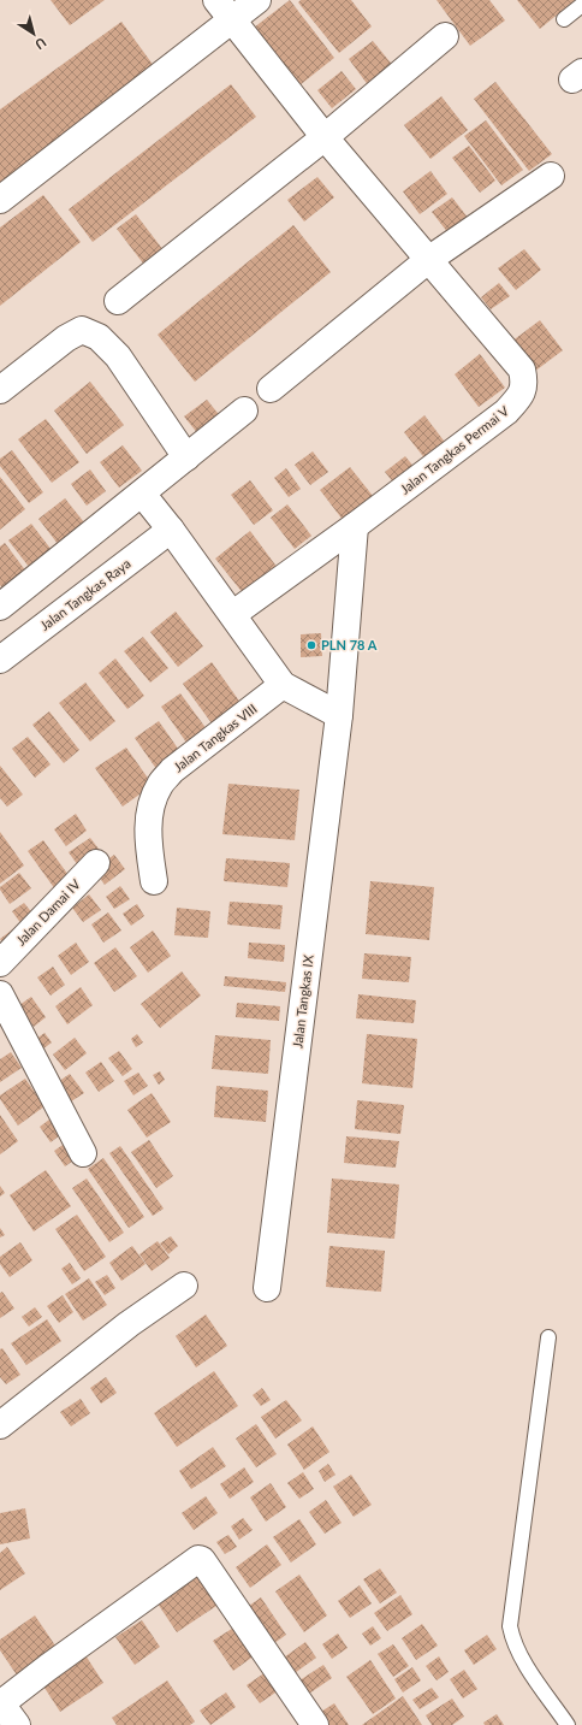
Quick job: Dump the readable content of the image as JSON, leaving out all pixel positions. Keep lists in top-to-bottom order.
{
  "streets": {
    "street": [
      "Jalan Tangkas Permai V",
      "Jalan Tangkas Raya",
      "Jalan Tangkas VIII",
      "Jalan Damai IV",
      "Jalan Tangkas IX"
    ]
  },
  "places": ["PLN 78 A"],
  "north": "bottom right"
}
